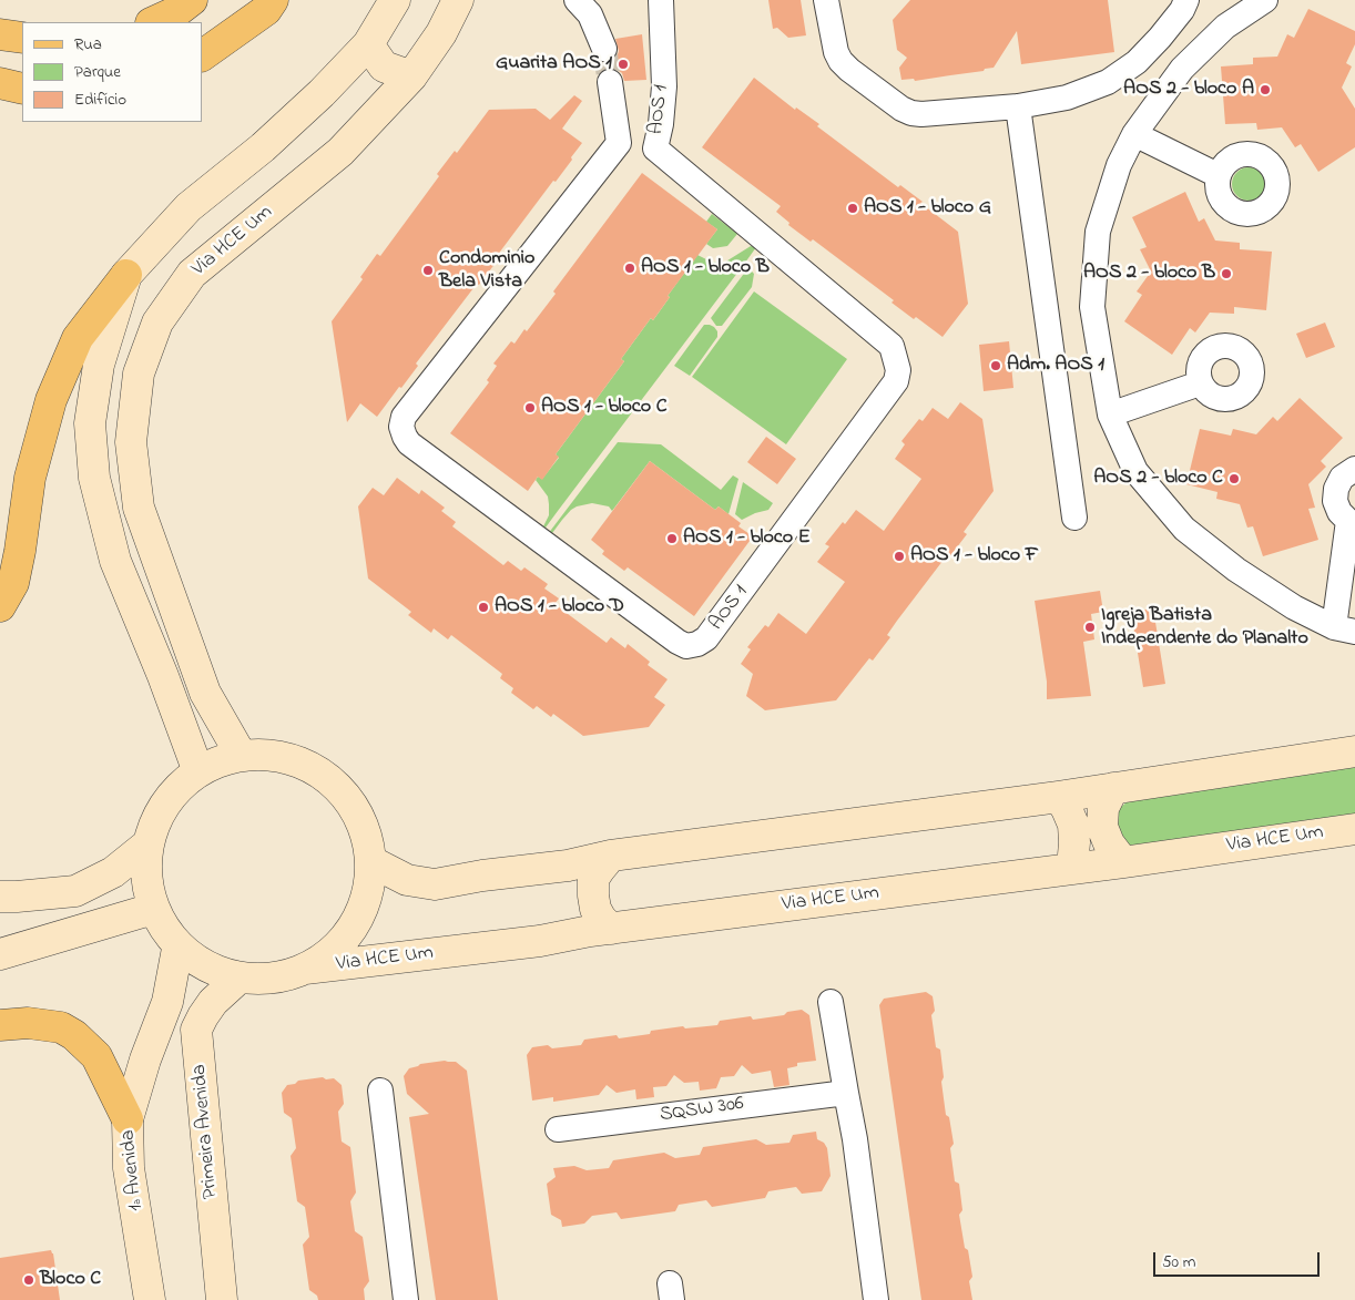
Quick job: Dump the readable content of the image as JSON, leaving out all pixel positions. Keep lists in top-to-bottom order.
{
  "streets": {
    "main road": ["Via HCE Um", "Primeira Avenida", "1ª Avenida"],
    "street": ["AOS 1", "SQSW 306"]
  },
  "crossings": [
    ["Via HCE Um", "Primeira Avenida"],
    ["Via HCE Um", "1ª Avenida"]
  ],
  "places": [
    "Guarita AOS 1",
    "AOS 2 - bloco A",
    "AOS 1 - bloco G",
    "AOS 1 - bloco B",
    "Condominio Bela Vista",
    "AOS 2 - bloco B",
    "Adm. AOS 1",
    "AOS 1 - bloco C",
    "AOS 2 - bloco C",
    "AOS 1 - bloco E",
    "AOS 1 - bloco F",
    "AOS 1 - bloco D",
    "Igreja Batista Independente do Planalto",
    "Bloco C"
  ],
  "legend": ["Rua", "Parque", "Edifício"],
  "scale_bar": "50 m"
}
